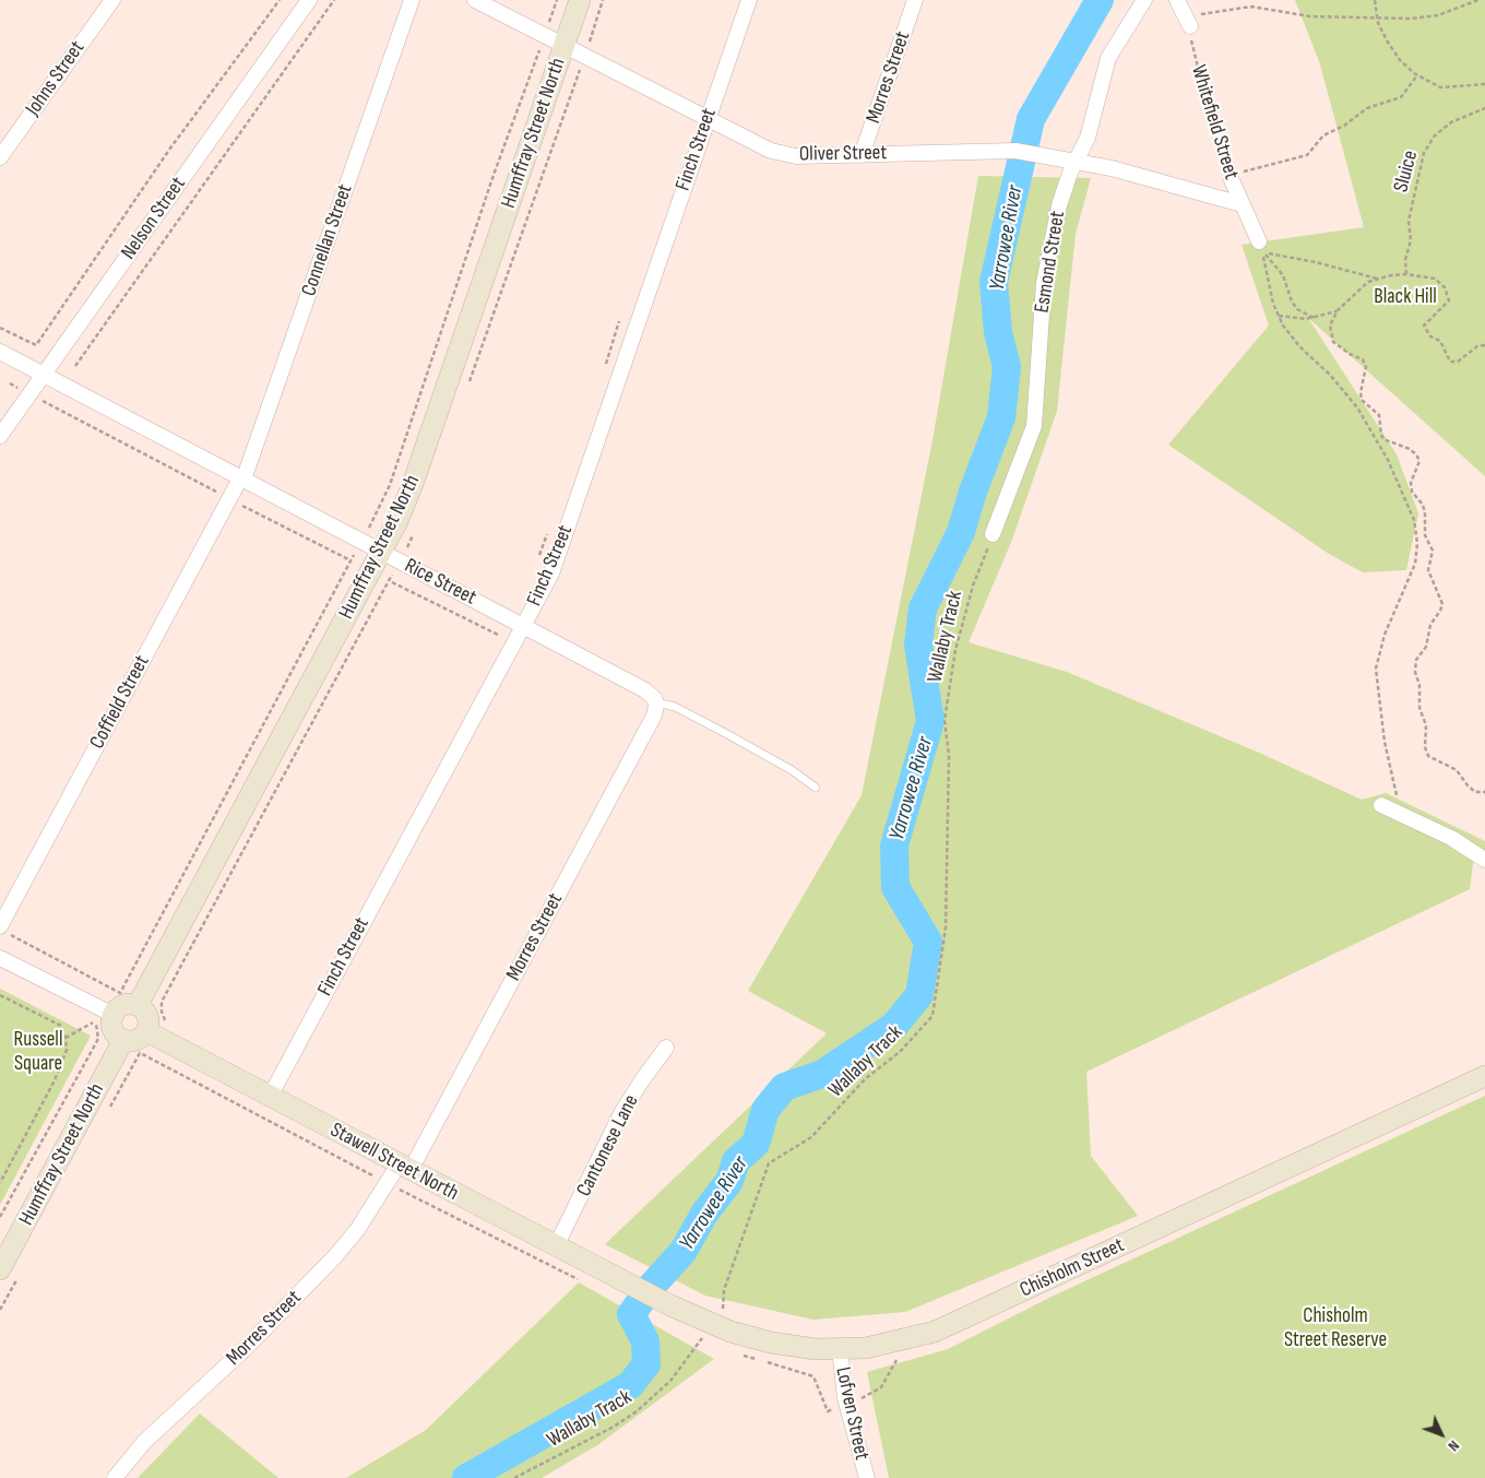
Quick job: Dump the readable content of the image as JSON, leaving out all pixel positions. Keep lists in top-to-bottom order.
{
  "streets": {
    "street": [
      "Morres Street",
      "Johns Street",
      "Whitefield Street",
      "Humffray Street North",
      "Finch Street",
      "Oliver Street",
      "Nelson Street",
      "Connellan Street",
      "Esmond Street",
      "Rice Street",
      "Coffield Street",
      "Cantonese Lane",
      "Stawell Street North",
      "Chisholm Street",
      "Lofven Street"
    ],
    "path": ["Sluice", "Wallaby Track"]
  },
  "crossings": [
    ["Morres Street", "Oliver Street"],
    ["Morres Street", "Rice Street"],
    ["Morres Street", "Stawell Street North"],
    ["Whitefield Street", "Oliver Street"],
    ["Humffray Street North", "Oliver Street"],
    ["Humffray Street North", "Rice Street"],
    ["Finch Street", "Oliver Street"],
    ["Finch Street", "Rice Street"],
    ["Finch Street", "Stawell Street North"],
    ["Oliver Street", "Esmond Street"],
    ["Nelson Street", "Rice Street"],
    ["Connellan Street", "Rice Street"],
    ["Connellan Street", "Coffield Street"],
    ["Esmond Street", "Wallaby Track"],
    ["Rice Street", "Coffield Street"],
    ["Wallaby Track", "Chisholm Street"],
    ["Cantonese Lane", "Stawell Street North"],
    ["Stawell Street North", "Chisholm Street"],
    ["Chisholm Street", "Lofven Street"]
  ],
  "water": ["Yarrowee River"],
  "parks": ["Black Hill", "Russell Square", "Chisholm Street Reserve"],
  "north": "bottom right"
}
